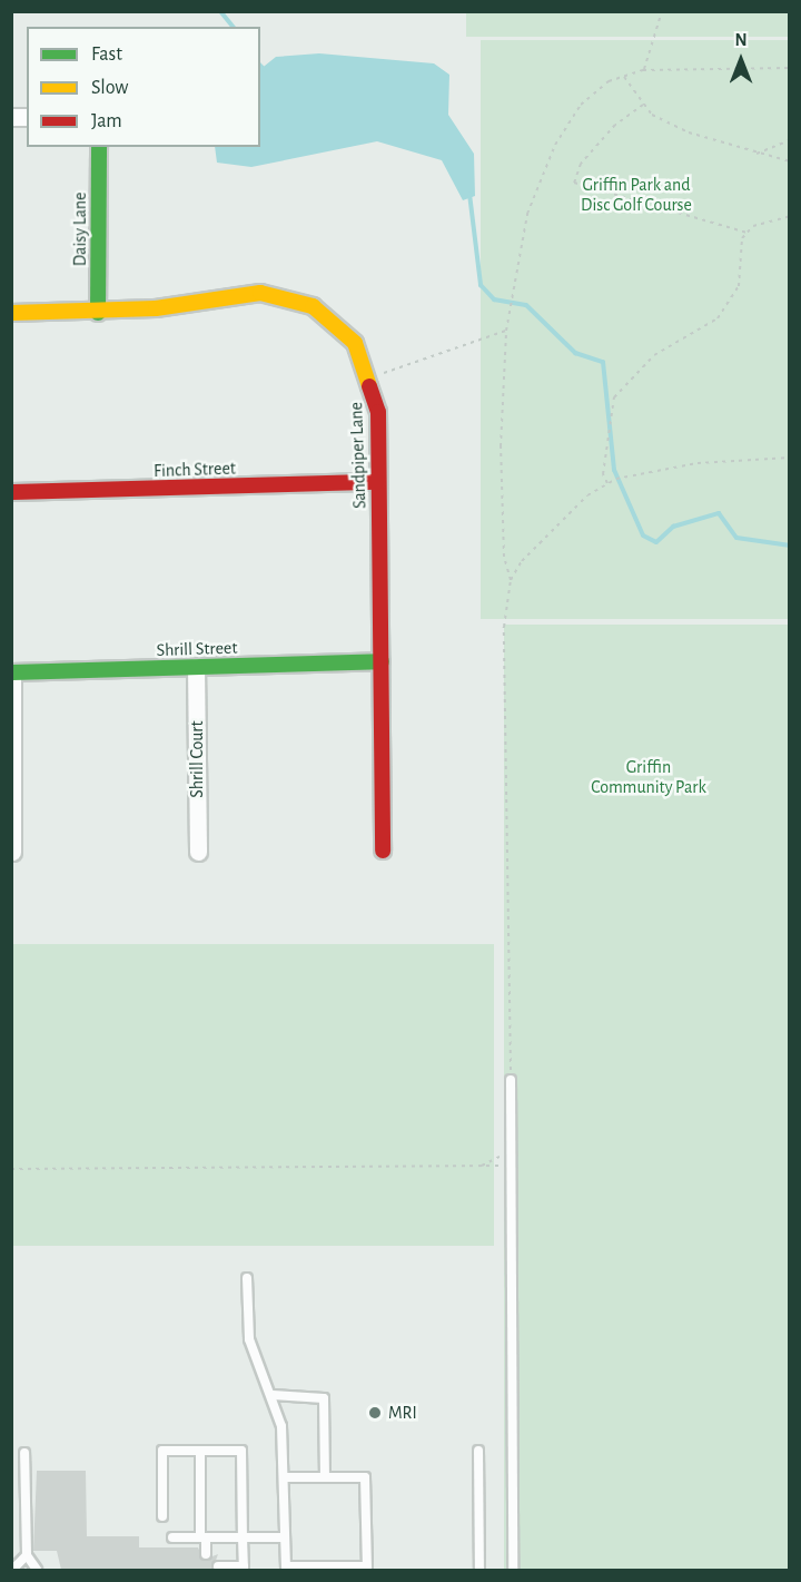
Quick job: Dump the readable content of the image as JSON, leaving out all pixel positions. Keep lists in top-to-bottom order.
{
  "streets": {
    "street": [
      "Daisy Lane",
      "Sandpiper Lane",
      "Finch Street",
      "Shrill Street",
      "Shrill Court"
    ]
  },
  "crossings": [
    ["Daisy Lane", "Sandpiper Lane"],
    ["Sandpiper Lane", "Finch Street"],
    ["Sandpiper Lane", "Shrill Street"],
    ["Shrill Street", "Shrill Court"]
  ],
  "parks": ["Griffin Park and Disc Golf Course", "Griffin Community Park"],
  "places": ["MRI"],
  "legend": ["Fast", "Slow", "Jam"],
  "north": "top"
}
